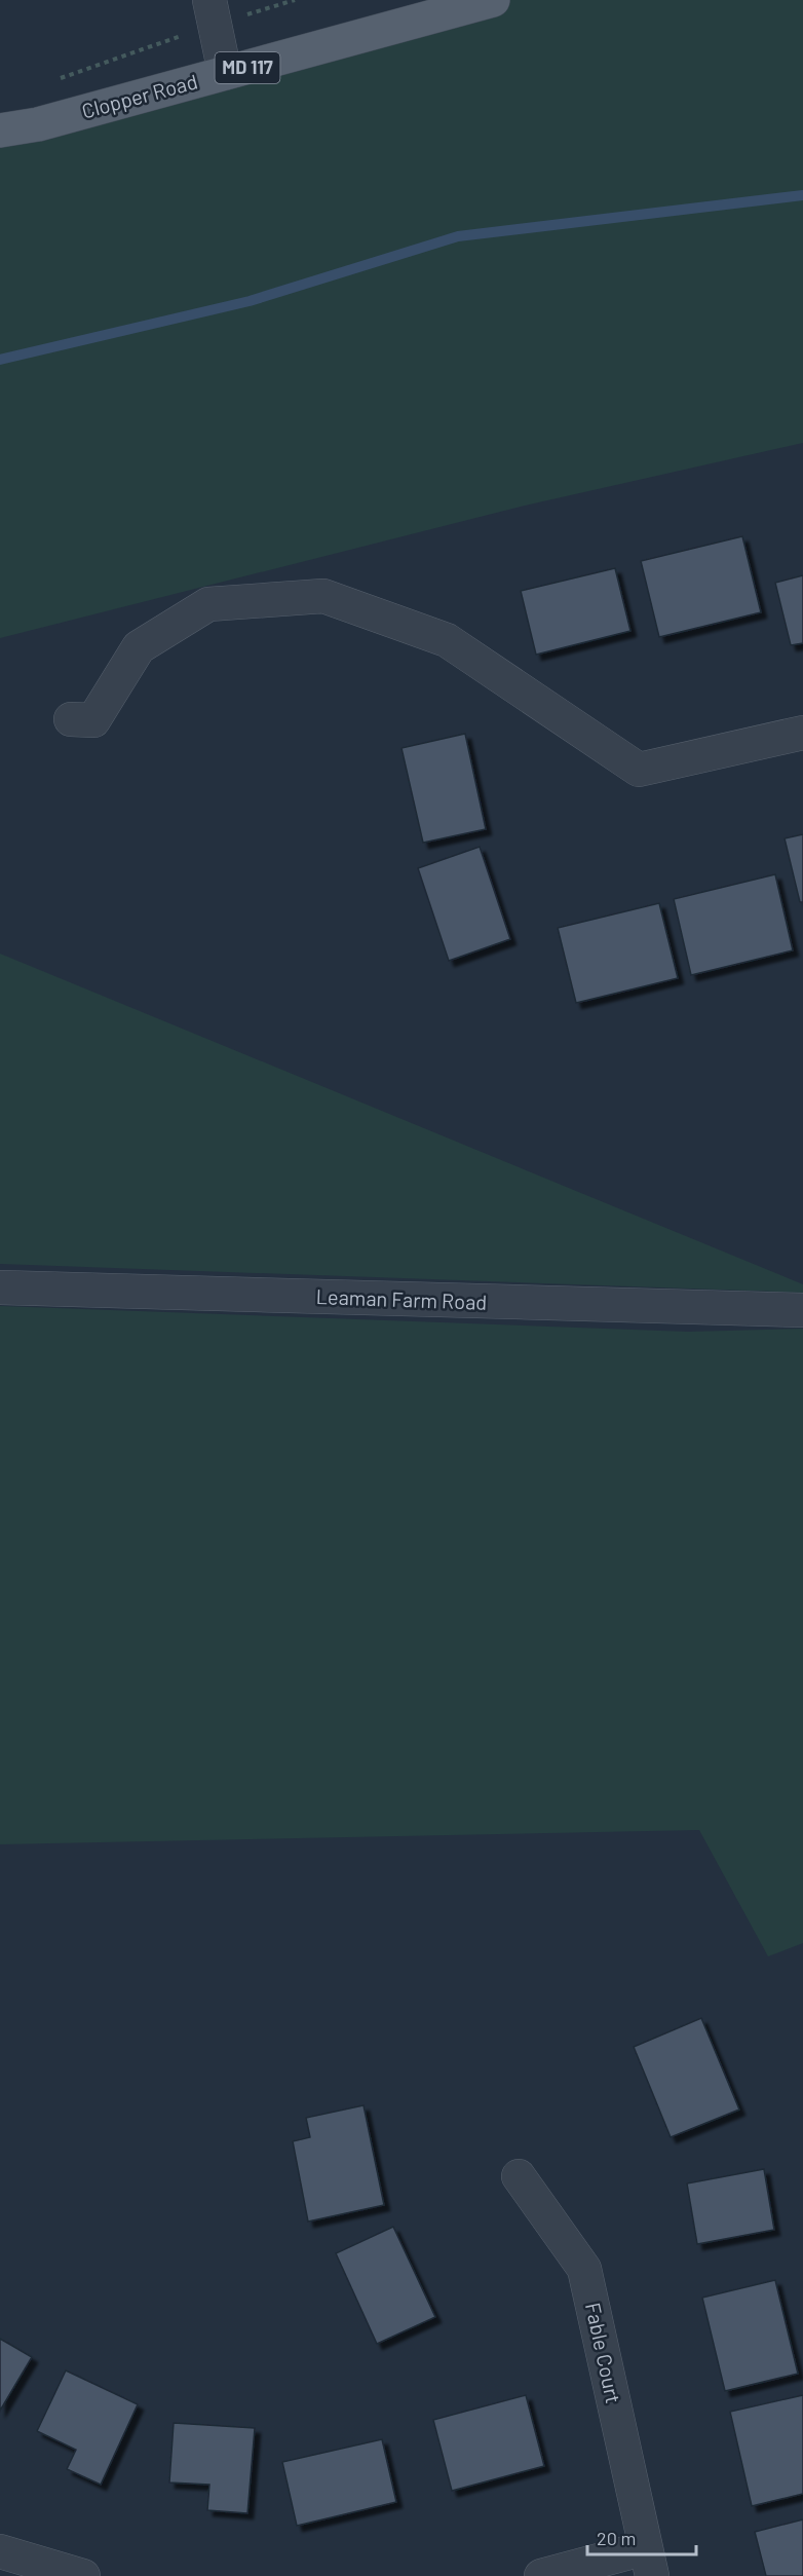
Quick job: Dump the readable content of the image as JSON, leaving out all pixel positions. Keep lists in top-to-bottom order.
{
  "streets": {
    "main road": ["MD 117", "Clopper Road"],
    "street": ["Leaman Farm Road", "Fable Court"]
  },
  "scale_bar": "20 m"
}
